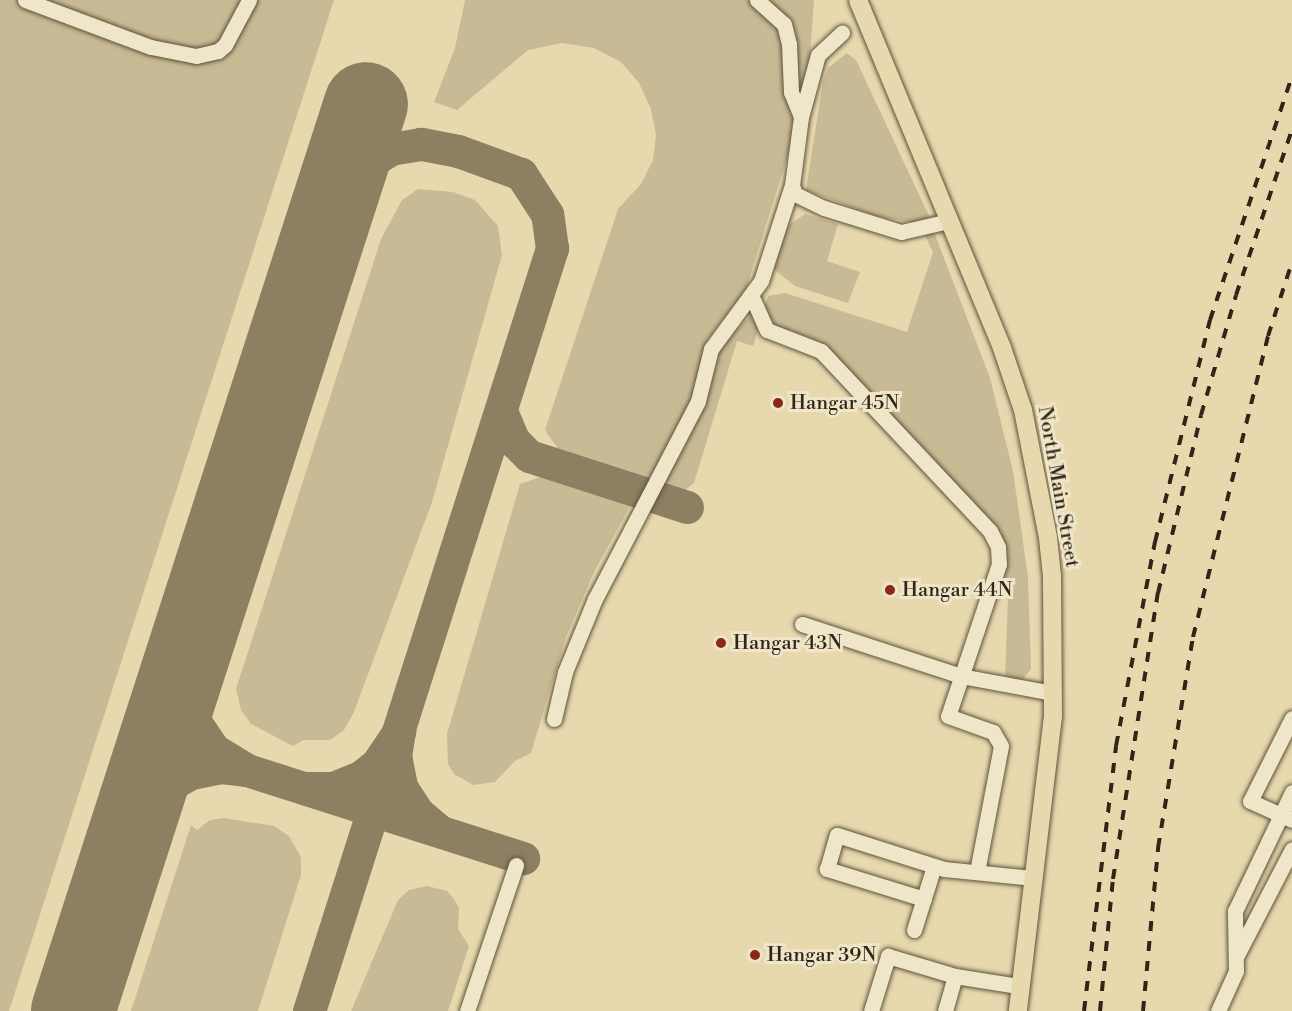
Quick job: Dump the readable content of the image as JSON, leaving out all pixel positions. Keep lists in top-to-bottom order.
{
  "streets": {
    "main road": ["North Main Street"]
  },
  "places": [
    "Hangar 45N",
    "Hangar 44N",
    "Hangar 43N",
    "Hangar 39N"
  ]
}
